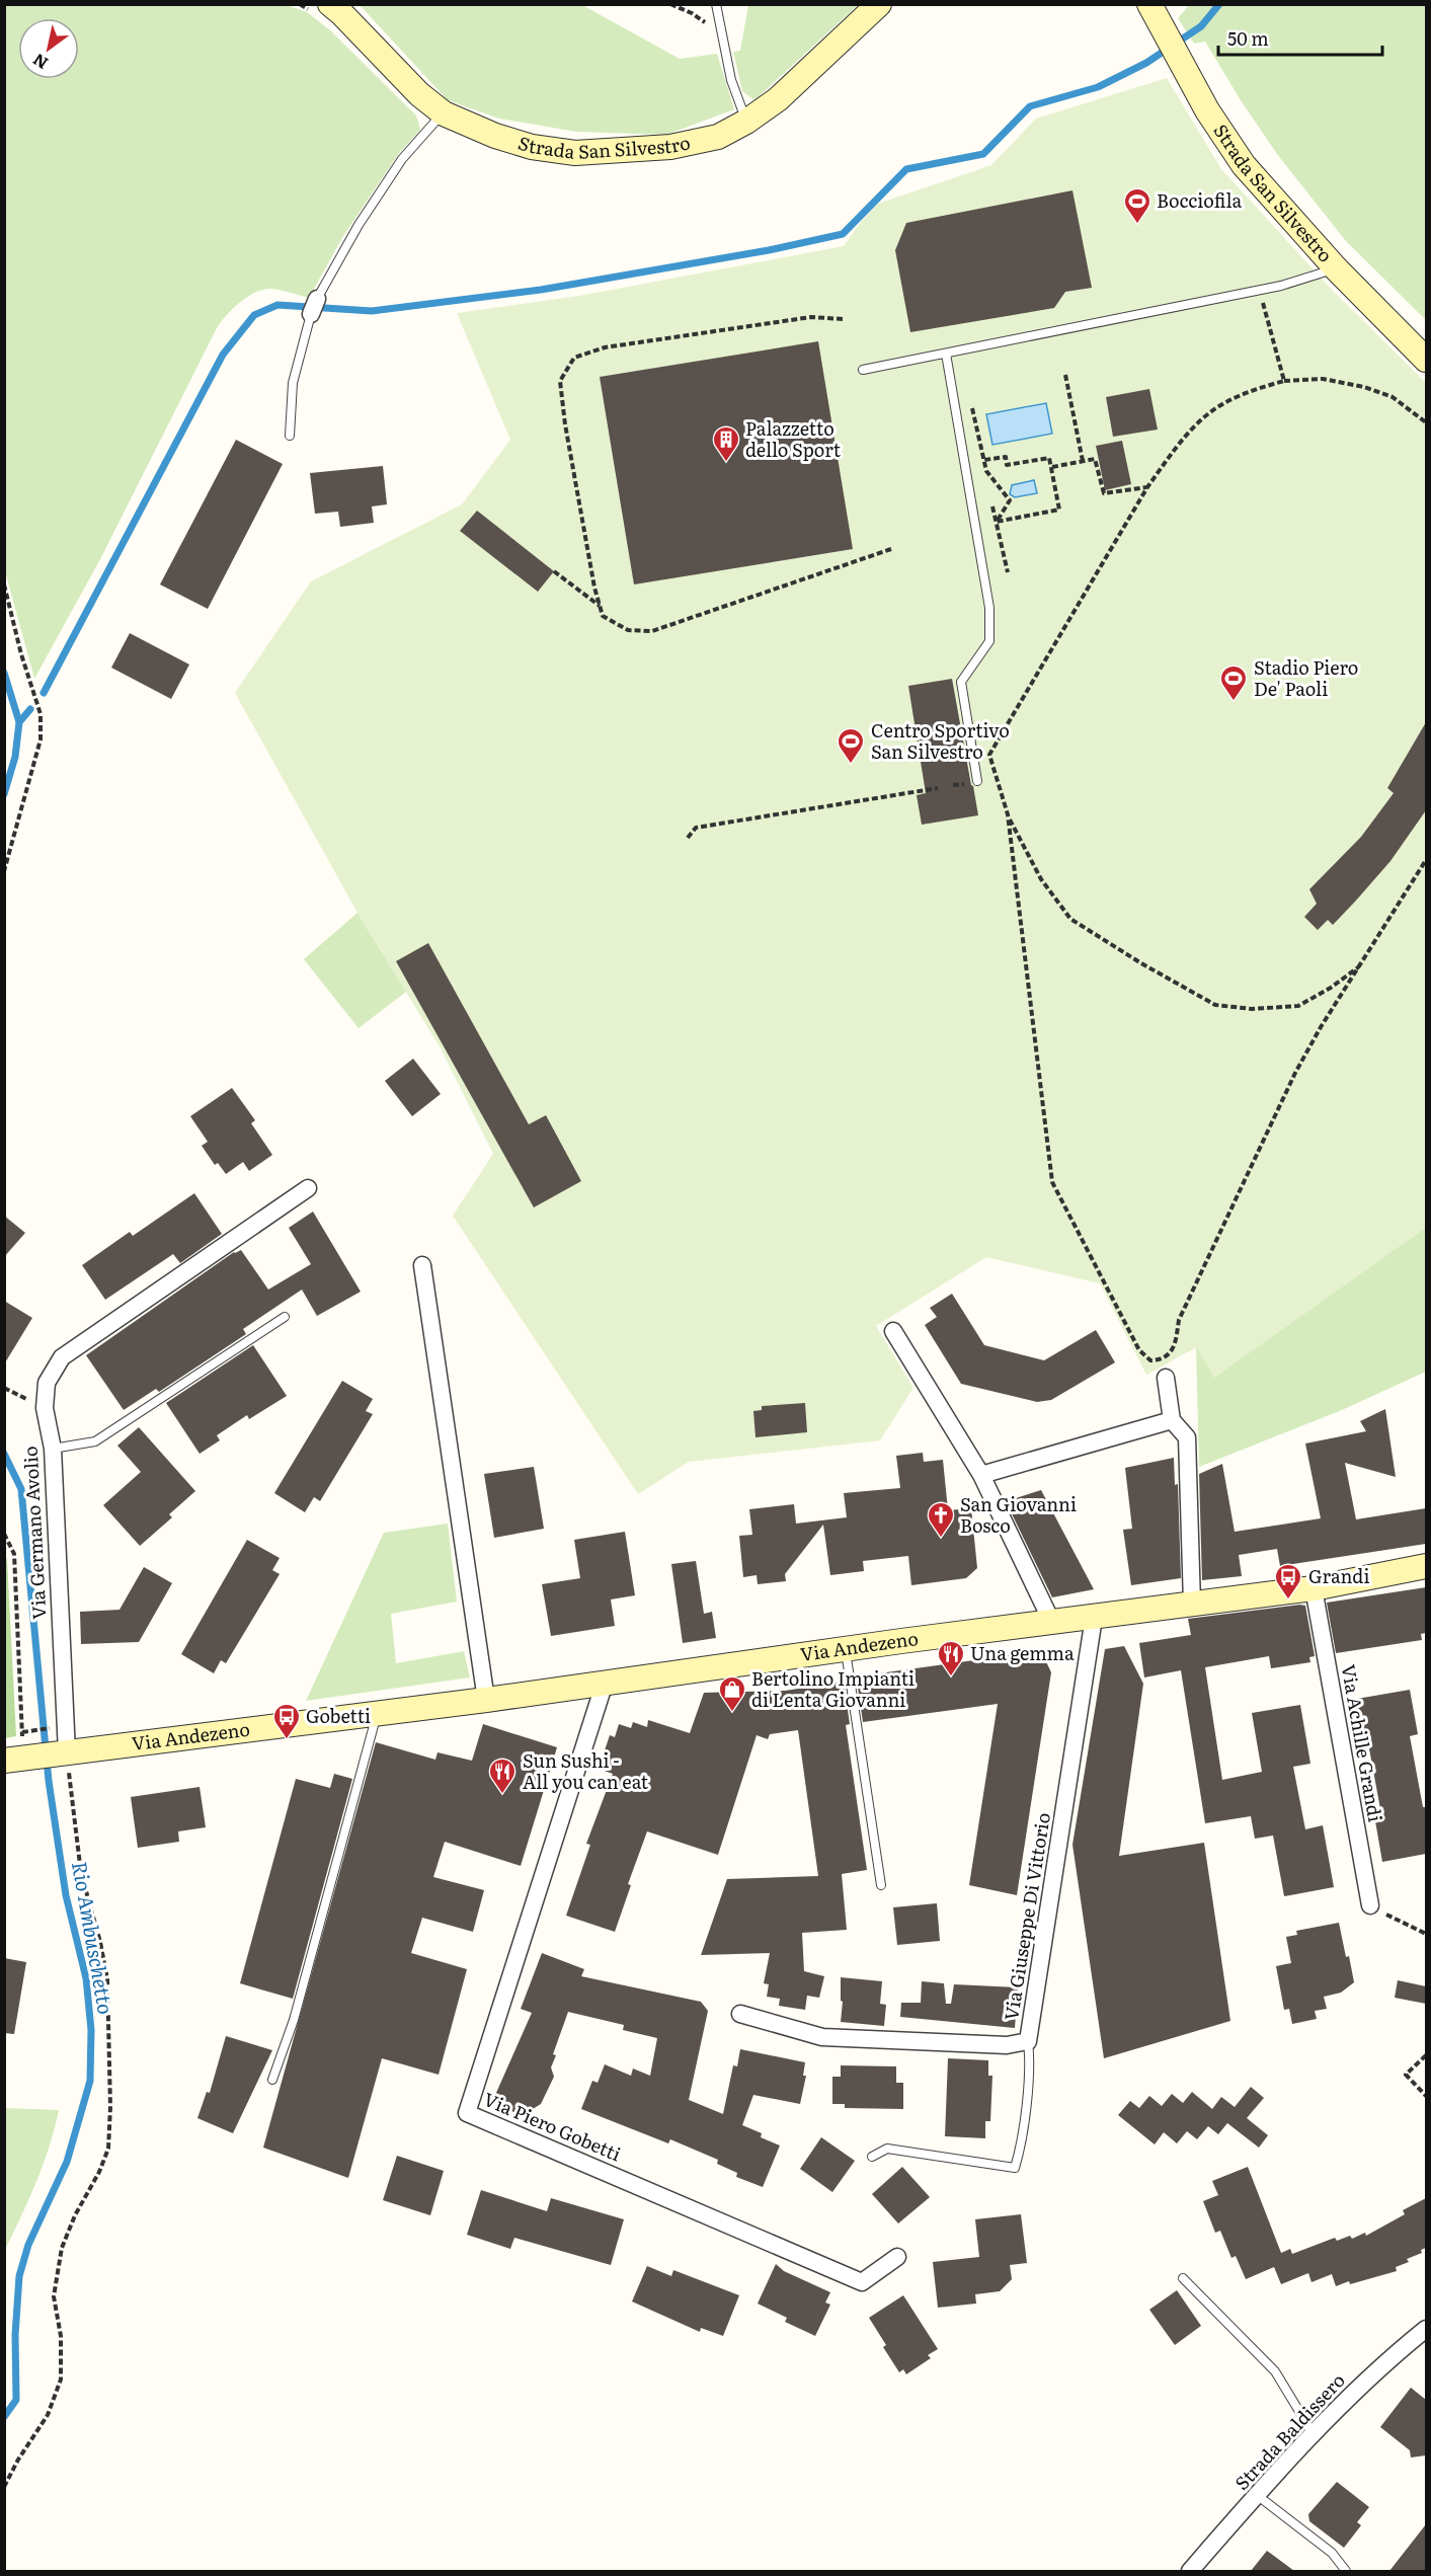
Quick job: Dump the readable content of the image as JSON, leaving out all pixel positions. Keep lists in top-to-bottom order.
{
  "streets": {
    "main road": ["Strada San Silvestro", "Via Andezeno"],
    "street": [
      "Via Germano Avolio",
      "Via Achille Grandi",
      "Via Giuseppe Di Vittorio",
      "Via Piero Gobetti",
      "Strada Baldissero"
    ]
  },
  "crossings": [
    ["Via Germano Avolio", "Via Andezeno"],
    ["Via Andezeno", "Via Achille Grandi"],
    ["Via Andezeno", "Via Giuseppe Di Vittorio"],
    ["Via Andezeno", "Via Piero Gobetti"]
  ],
  "water": ["Rio Ambuschetto"],
  "places": {
    "sports": ["Bocciofila", "Stadio Piero De' Paoli", "Centro Sportivo San Silvestro"],
    "building": ["Palazzetto dello Sport"],
    "church": ["San Giovanni Bosco"],
    "bus stop": ["Grandi", "Gobetti"],
    "restaurant": ["Una gemma", "Sun Sushi - All you can eat"],
    "shop": ["Bertolino Impianti di Lenta Giovanni"]
  },
  "scale_bar": "50 m",
  "north": "bottom left"
}
